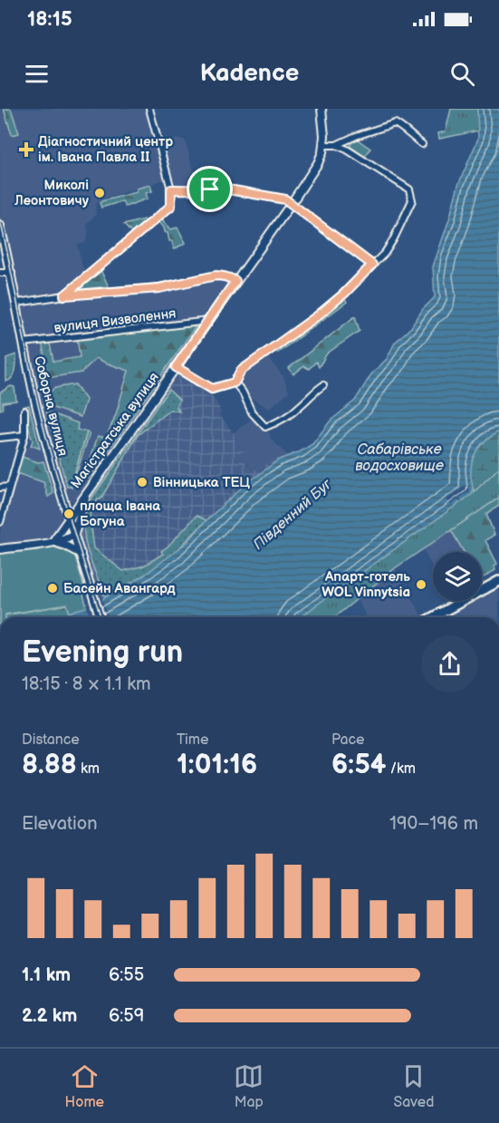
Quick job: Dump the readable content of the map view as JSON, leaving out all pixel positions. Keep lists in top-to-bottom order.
{
  "streets": {
    "street": ["вулиця Визволення", "Соборна вулиця", "Магістратська вулиця"]
  },
  "crossings": [
    ["вулиця Визволення", "Соборна вулиця"],
    ["вулиця Визволення", "Магістратська вулиця"],
    ["Соборна вулиця", "Магістратська вулиця"]
  ],
  "water": ["Сабарівське водосховище", "Південний Буг"],
  "places": {
    "health": ["Діагностичний центр ім. Івана Павла II"],
    "other": [
      "Миколі Леонтовичу",
      "Вінницька ТЕЦ",
      "площа Івана Богуна",
      "Апарт-готель WOL Vinnytsia",
      "Басейн Авангард"
    ]
  },
  "page": {
    "status": "18:15",
    "header": "Kadence",
    "heading": ["Evening run", "18:15 · 8 × 1.1 km"],
    "stats": [
      ["Distance", "8.88 km"],
      ["Time", "1:01:16"],
      ["Pace", "6:54 /km"]
    ],
    "chart": ["Elevation", "190–196 m"],
    "list": [
      {
        "name": "1.1 km",
        "note": "6:55"
      },
      {
        "name": "2.2 km",
        "note": "6:59"
      }
    ],
    "tabs": ["Home", "Map", "Saved"]
  }
}
